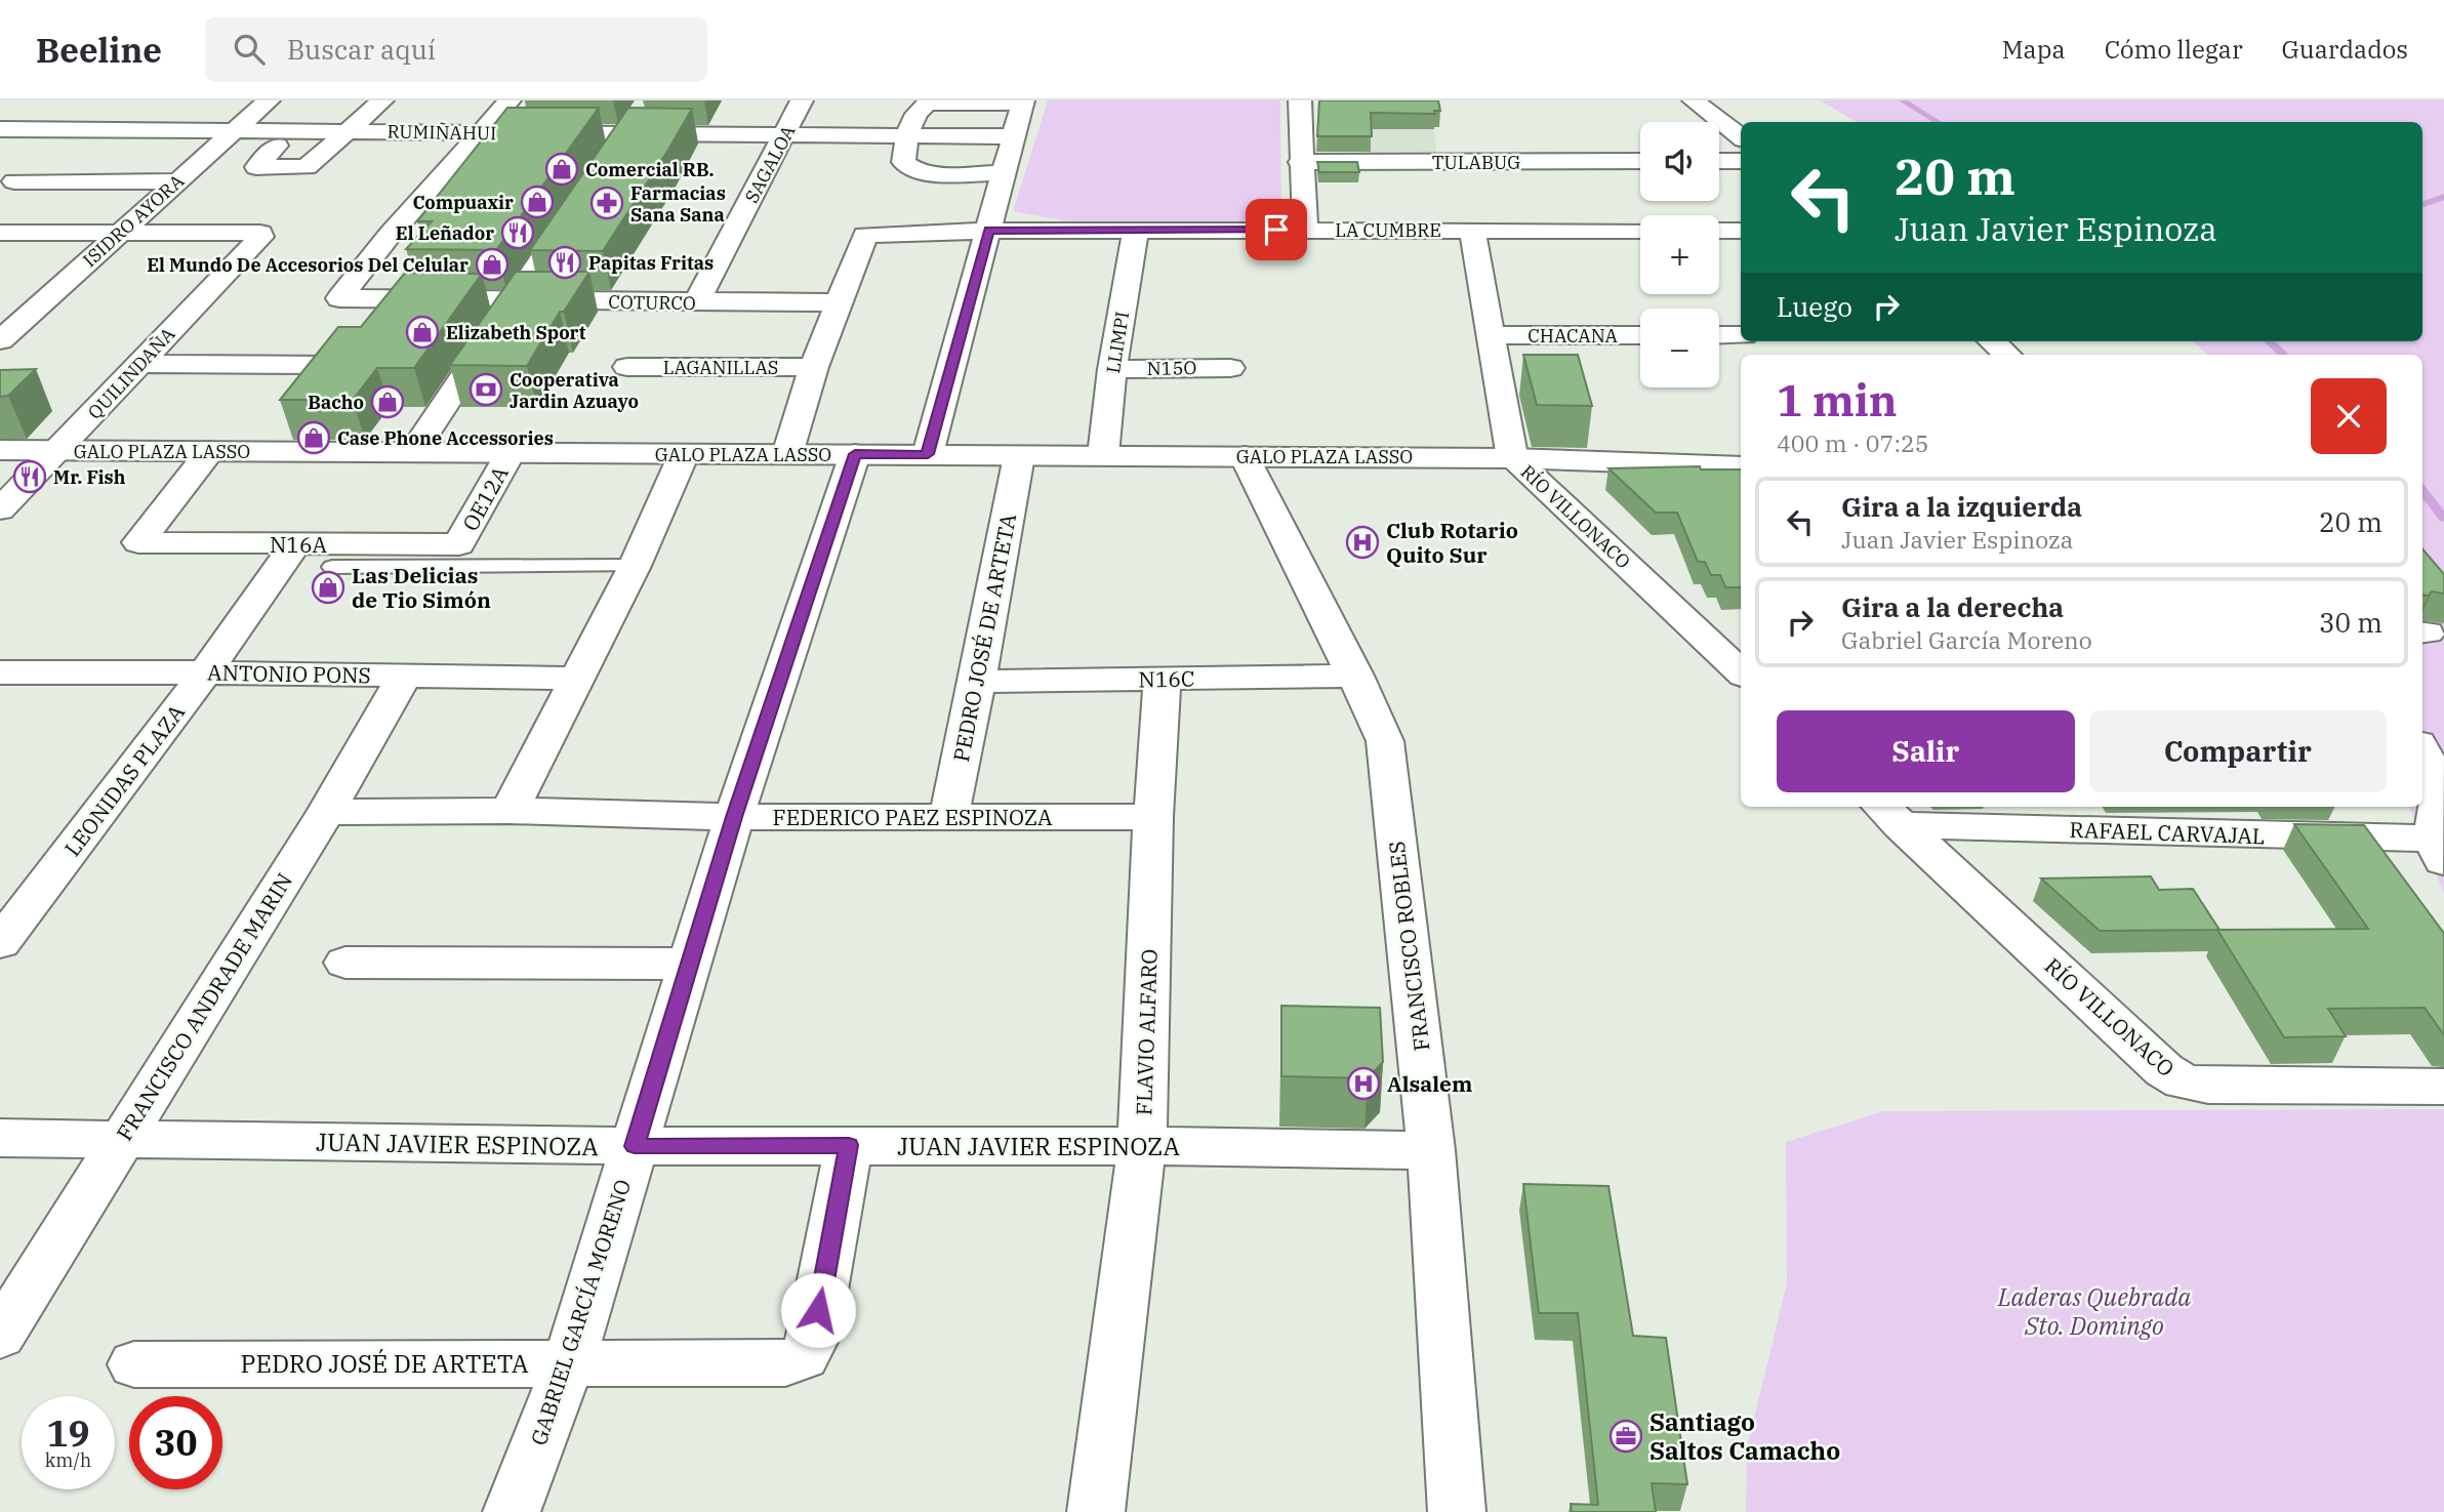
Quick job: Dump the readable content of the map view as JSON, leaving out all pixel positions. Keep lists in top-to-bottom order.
{
  "streets": {
    "street": [
      "RUMIÑAHUI",
      "TULABUG",
      "SAGALOA",
      "ISIDRO AYORA",
      "LA CUMBRE",
      "COTURCO",
      "CHACANA",
      "LLIMPI",
      "LAGANILLAS",
      "N15O",
      "QUILINDAÑA",
      "GALO PLAZA LASSO",
      "OE12A",
      "RÍO VILLONACO",
      "N16A",
      "PEDRO JOSÉ DE ARTETA",
      "ANTONIO PONS",
      "N16C",
      "LEONIDAS PLAZA",
      "FEDERICO PAEZ ESPINOZA",
      "RAFAEL CARVAJAL",
      "FRANCISCO ROBLES",
      "FRANCISCO ANDRADE MARIN",
      "FLAVIO ALFARO",
      "JUAN JAVIER ESPINOZA",
      "GABRIEL GARCÍA MORENO"
    ]
  },
  "crossings": [
    ["RUMIÑAHUI", "SAGALOA"],
    ["RUMIÑAHUI", "ISIDRO AYORA"],
    ["RUMIÑAHUI", "COTURCO"],
    ["SAGALOA", "COTURCO"],
    ["ISIDRO AYORA", "QUILINDAÑA"],
    ["LA CUMBRE", "COTURCO"],
    ["LA CUMBRE", "LLIMPI"],
    ["LA CUMBRE", "RÍO VILLONACO"],
    ["CHACANA", "RÍO VILLONACO"],
    ["LLIMPI", "N15O"],
    ["LLIMPI", "GALO PLAZA LASSO"],
    ["QUILINDAÑA", "GALO PLAZA LASSO"],
    ["GALO PLAZA LASSO", "OE12A"],
    ["GALO PLAZA LASSO", "RÍO VILLONACO"],
    ["GALO PLAZA LASSO", "N16A"],
    ["GALO PLAZA LASSO", "PEDRO JOSÉ DE ARTETA"],
    ["GALO PLAZA LASSO", "FRANCISCO ROBLES"],
    ["GALO PLAZA LASSO", "GABRIEL GARCÍA MORENO"],
    ["OE12A", "N16A"],
    ["RÍO VILLONACO", "RAFAEL CARVAJAL"],
    ["N16A", "LEONIDAS PLAZA"],
    ["PEDRO JOSÉ DE ARTETA", "N16C"],
    ["PEDRO JOSÉ DE ARTETA", "FEDERICO PAEZ ESPINOZA"],
    ["PEDRO JOSÉ DE ARTETA", "JUAN JAVIER ESPINOZA"],
    ["PEDRO JOSÉ DE ARTETA", "GABRIEL GARCÍA MORENO"],
    ["ANTONIO PONS", "LEONIDAS PLAZA"],
    ["ANTONIO PONS", "FRANCISCO ANDRADE MARIN"],
    ["N16C", "FRANCISCO ROBLES"],
    ["N16C", "FLAVIO ALFARO"],
    ["FEDERICO PAEZ ESPINOZA", "FRANCISCO ANDRADE MARIN"],
    ["FEDERICO PAEZ ESPINOZA", "FLAVIO ALFARO"],
    ["FEDERICO PAEZ ESPINOZA", "GABRIEL GARCÍA MORENO"],
    ["FRANCISCO ROBLES", "JUAN JAVIER ESPINOZA"],
    ["FRANCISCO ANDRADE MARIN", "JUAN JAVIER ESPINOZA"],
    ["FLAVIO ALFARO", "JUAN JAVIER ESPINOZA"],
    ["JUAN JAVIER ESPINOZA", "GABRIEL GARCÍA MORENO"]
  ],
  "parks": ["Laderas Quebrada Sto. Domingo"],
  "places": {
    "shop": [
      "Comercial RB.",
      "Compuaxir",
      "El Mundo De Accesorios Del Celular",
      "Elizabeth Sport",
      "Bacho",
      "Case Phone Accessories",
      "Las Delicias de Tio Simón"
    ],
    "pharmacy": ["Farmacias Sana Sana"],
    "restaurant": ["El Leñador", "Papitas Fritas", "Mr. Fish"],
    "bank": ["Cooperativa Jardin Azuayo"],
    "hospital": ["Club Rotario Quito Sur", "Alsalem"],
    "office": ["Santiago Saltos Camacho"]
  },
  "page": {
    "header": "Beeline",
    "search": "Buscar aquí",
    "nav": ["Mapa", "Cómo llegar", "Guardados"],
    "map_buttons": ["+", "−"],
    "turn": ["20 m", "Juan Javier Espinoza"],
    "then": "Luego",
    "heading": ["1 min", "400 m · 07:25"],
    "list": [
      {
        "name": "Gira a la izquierda",
        "note": "Juan Javier Espinoza",
        "value": "20 m"
      },
      {
        "name": "Gira a la derecha",
        "note": "Gabriel García Moreno",
        "value": "30 m"
      }
    ],
    "buttons": ["Salir", "Compartir"],
    "speed": "19 km/h",
    "limit": "30"
  }
}
